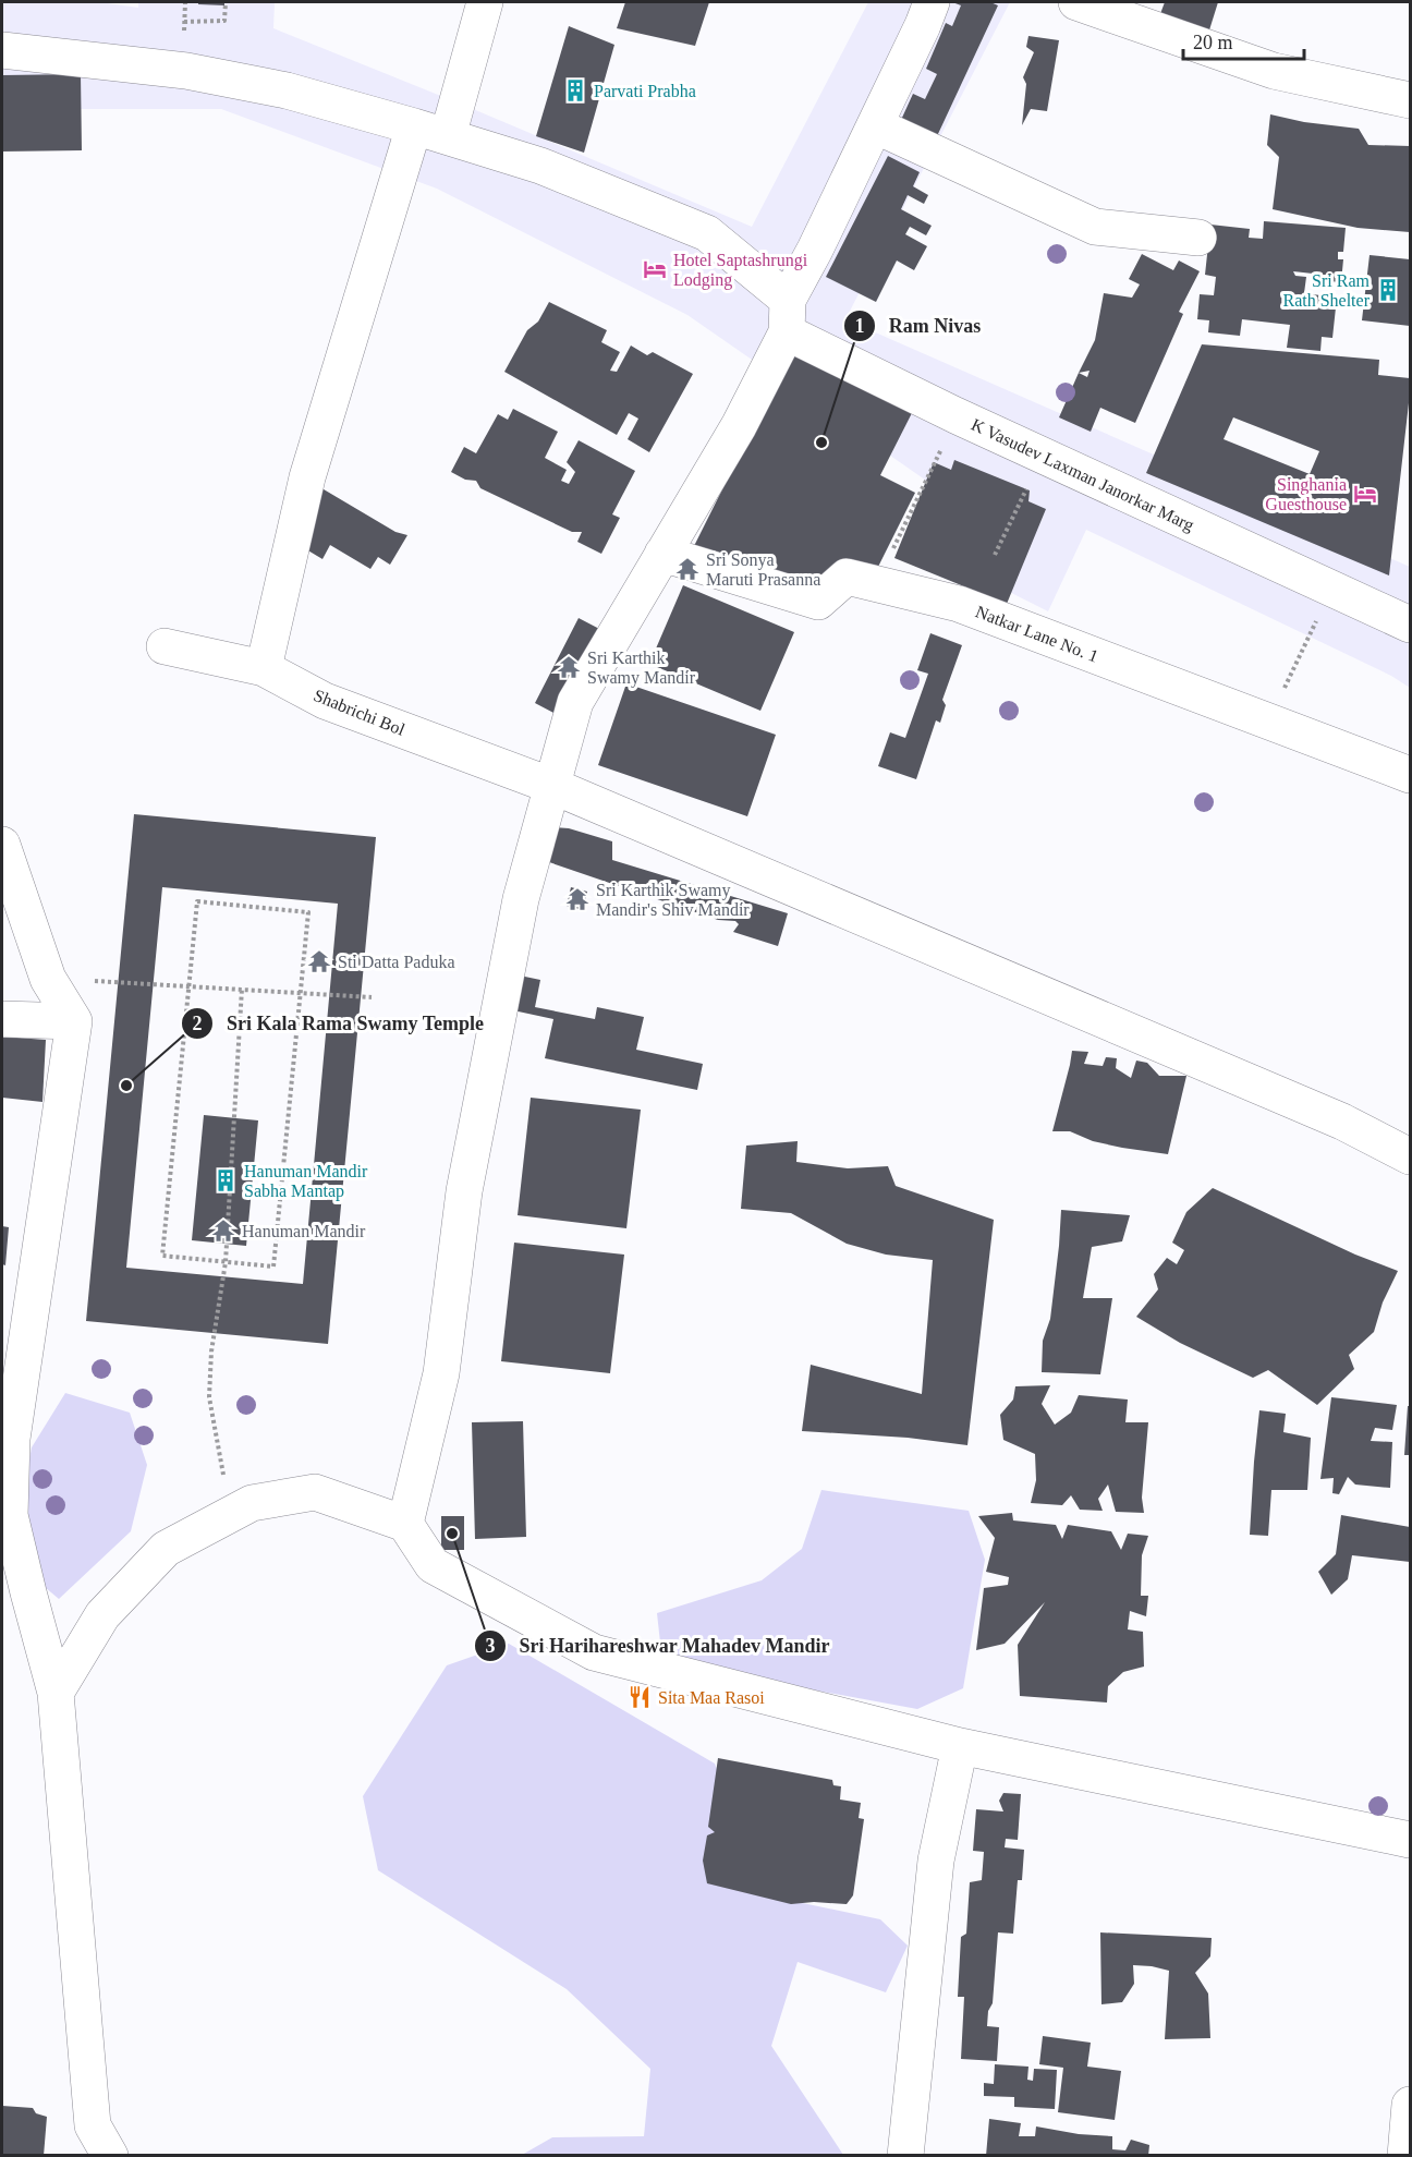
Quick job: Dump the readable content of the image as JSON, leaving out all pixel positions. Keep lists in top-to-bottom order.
{
  "streets": {
    "street": ["K Vasudev Laxman Janorkar Marg", "Natkar Lane No. 1", "Shabrichi Bol"]
  },
  "places": {
    "building": ["Parvati Prabha", "Sri Ram Rath Shelter", "Hanuman Mandir Sabha Mantap"],
    "hotel": ["Hotel Saptashrungi Lodging", "Singhania Guesthouse"],
    "other": ["Ram Nivas", "Sri Kala Rama Swamy Temple", "Sri Harihareshwar Mahadev Mandir"],
    "temple": [
      "Sri Sonya Maruti Prasanna",
      "Sri Karthik Swamy Mandir",
      "Sri Karthik Swamy Mandir's Shiv Mandir",
      "Sti Datta Paduka",
      "Hanuman Mandir"
    ],
    "restaurant": ["Sita Maa Rasoi"]
  },
  "scale_bar": "20 m"
}
